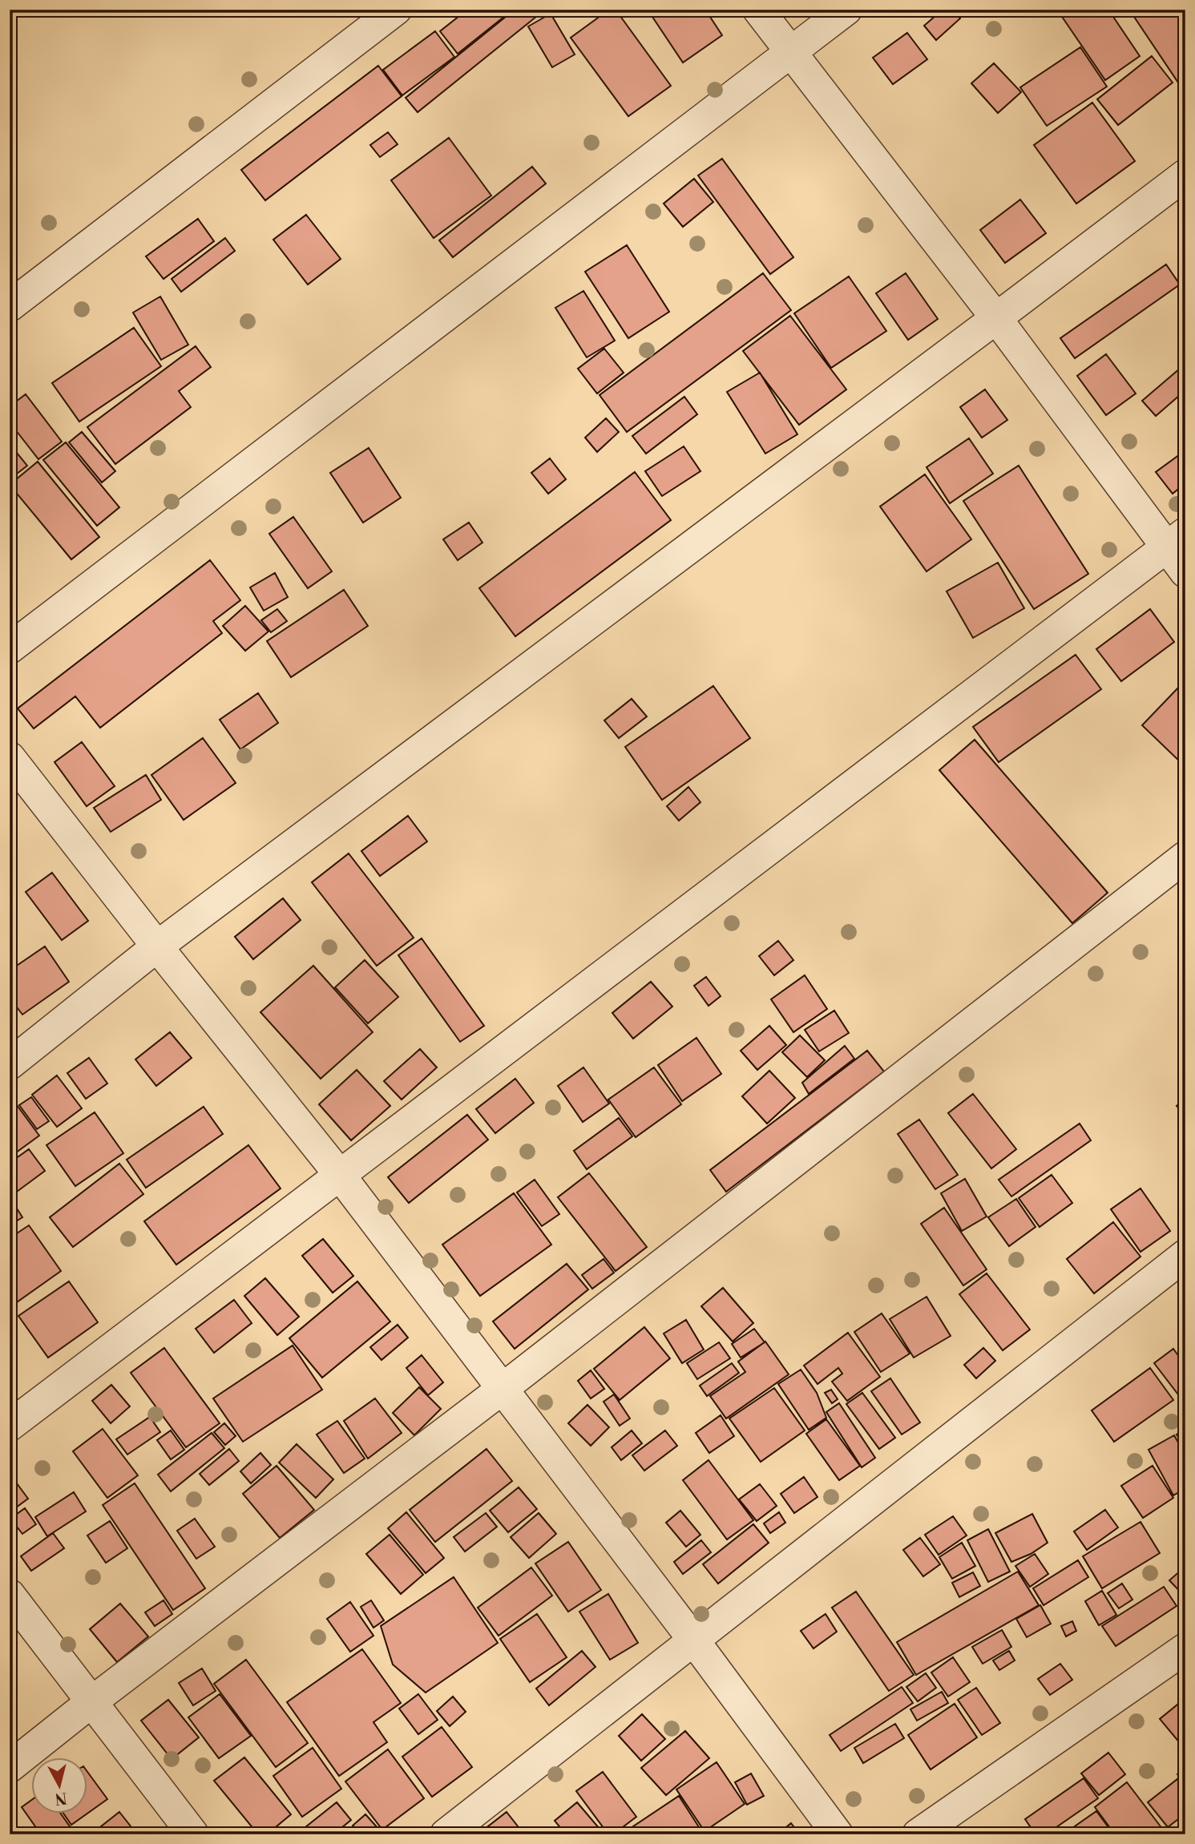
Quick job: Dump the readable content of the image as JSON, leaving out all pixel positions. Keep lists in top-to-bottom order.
{
  "north": "bottom"
}
